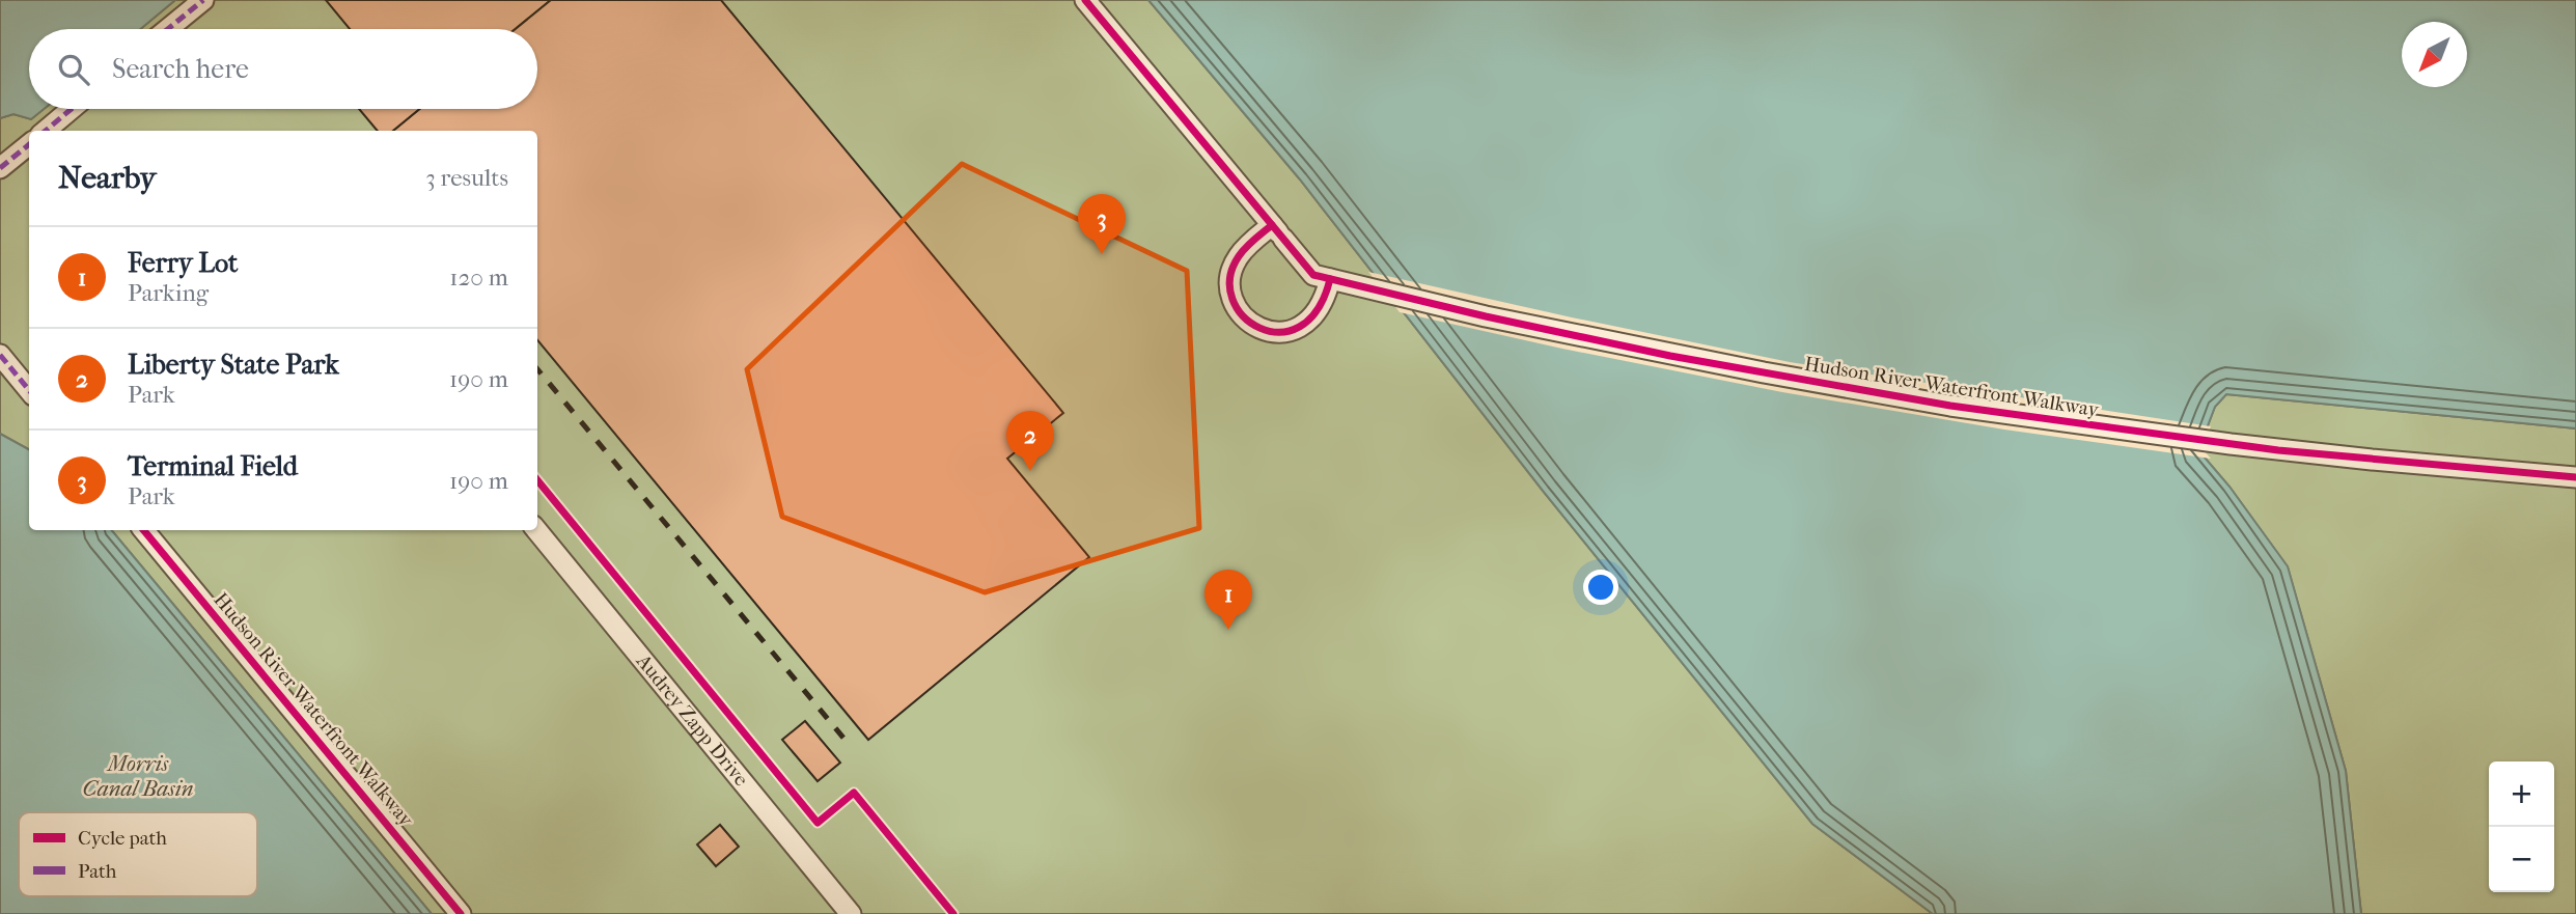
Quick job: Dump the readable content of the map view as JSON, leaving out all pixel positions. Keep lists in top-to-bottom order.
{
  "streets": {
    "street": ["Hudson River Waterfront Walkway", "Audrey Zapp Drive"]
  },
  "water": ["Morris Canal Basin"],
  "legend": ["Cycle path", "Path"],
  "north": "bottom left",
  "page": {
    "search": "Search here",
    "heading": ["Nearby", "3 results"],
    "pins": ["3", "2", "1"],
    "list": [
      {
        "mark": "1",
        "name": "Ferry Lot",
        "note": "Parking",
        "value": "120 m"
      },
      {
        "mark": "2",
        "name": "Liberty State Park",
        "note": "Park",
        "value": "190 m"
      },
      {
        "mark": "3",
        "name": "Terminal Field",
        "note": "Park",
        "value": "190 m"
      }
    ],
    "map_buttons": ["+", "−"]
  }
}
